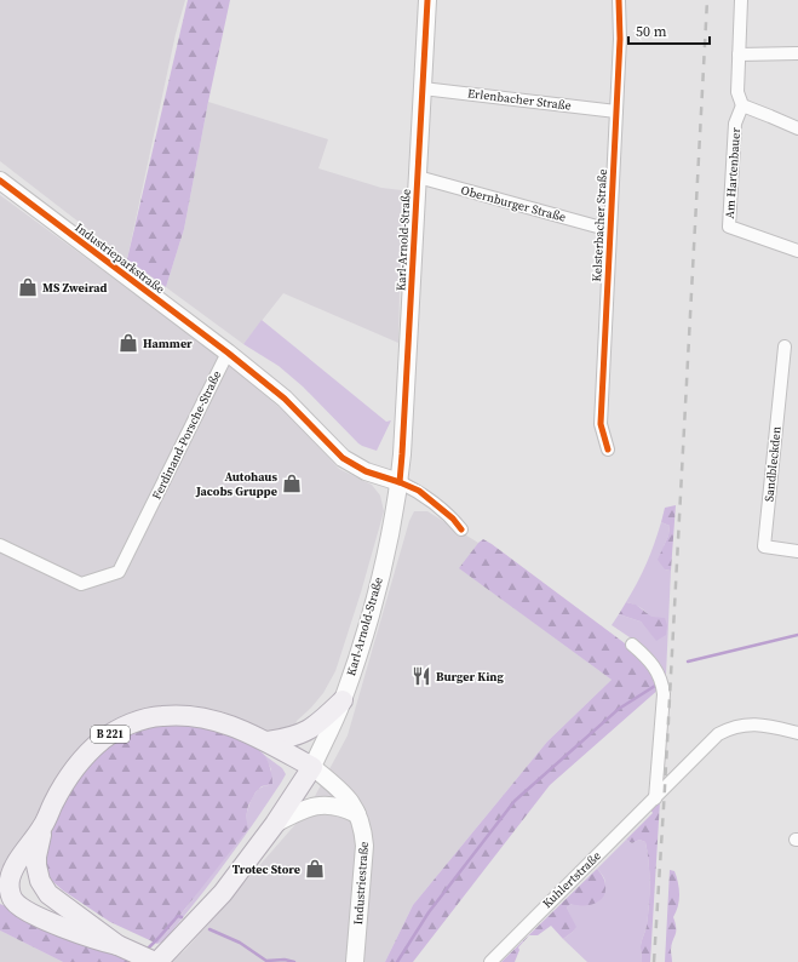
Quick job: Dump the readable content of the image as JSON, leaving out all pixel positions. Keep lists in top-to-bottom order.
{
  "streets": {
    "main road": ["Karl-Arnold-Straße", "B 221"],
    "street": [
      "Erlenbacher Straße",
      "Am Hartenbauer",
      "Obernburger Straße",
      "Kelsterbacher Straße",
      "Industrieparkstraße",
      "Ferdinand-Porsche-Straße",
      "Sandbleckden",
      "Kuhlertstraße",
      "Industriestraße"
    ]
  },
  "crossings": [
    ["Erlenbacher Straße", "Kelsterbacher Straße"],
    ["Erlenbacher Straße", "Karl-Arnold-Straße"],
    ["Obernburger Straße", "Kelsterbacher Straße"],
    ["Obernburger Straße", "Karl-Arnold-Straße"],
    ["Karl-Arnold-Straße", "B 221"],
    ["Karl-Arnold-Straße", "Industriestraße"],
    ["Industrieparkstraße", "Ferdinand-Porsche-Straße"],
    ["B 221", "Industriestraße"]
  ],
  "places": {
    "shop": [
      "MS Zweirad",
      "Hammer",
      "Autohaus Jacobs Gruppe",
      "Trotec Store"
    ],
    "restaurant": ["Burger King"]
  },
  "scale_bar": "50 m"
}
